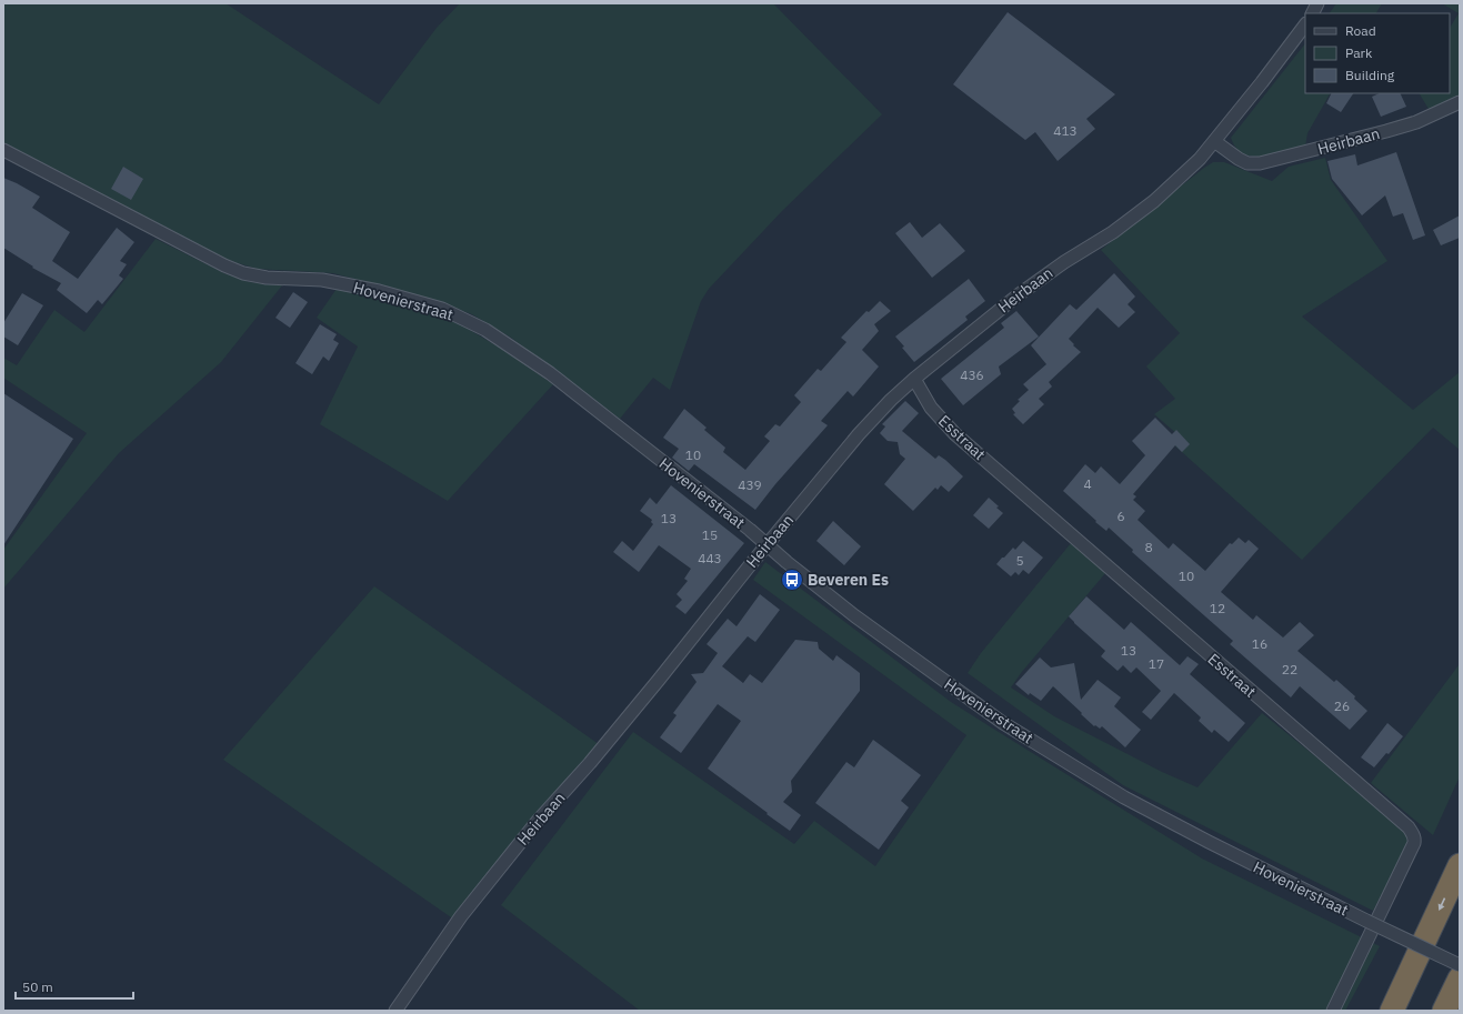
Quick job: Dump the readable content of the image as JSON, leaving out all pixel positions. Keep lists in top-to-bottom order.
{
  "streets": {
    "street": ["Heirbaan", "Hovenierstraat", "Esstraat"]
  },
  "crossings": [
    ["Heirbaan", "Hovenierstraat"],
    ["Heirbaan", "Esstraat"]
  ],
  "places": {
    "bus stop": ["Beveren Es"]
  },
  "house_numbers": [
    "413",
    "436",
    "10",
    "4",
    "439",
    "6",
    "13",
    "15",
    "8",
    "443",
    "5",
    "10",
    "12",
    "16",
    "13",
    "17",
    "22",
    "26"
  ],
  "legend": ["Road", "Park", "Building"],
  "scale_bar": "50 m"
}
